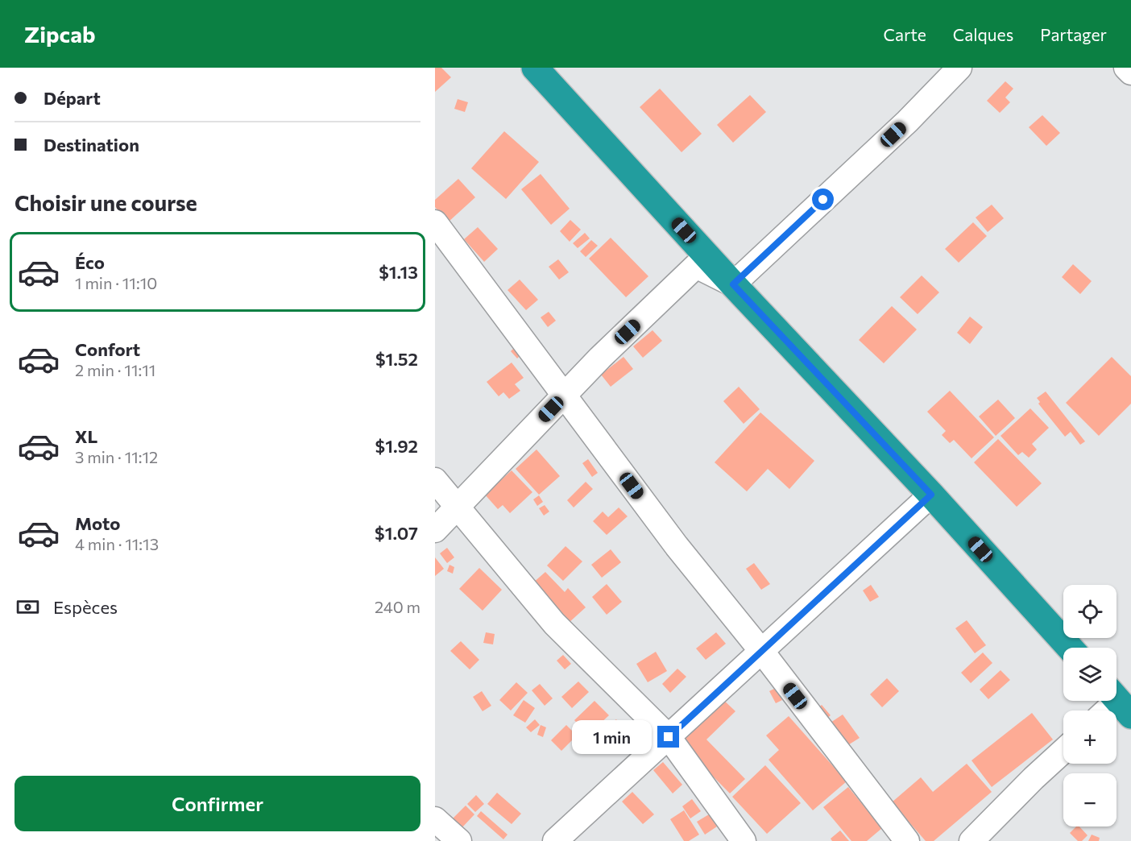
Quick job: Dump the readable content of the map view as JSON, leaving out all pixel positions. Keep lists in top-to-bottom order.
{
  "page": {
    "header": "Zipcab",
    "nav": ["Carte", "Calques", "Partager"],
    "banner": ["Départ", "Destination"],
    "heading": "Choisir une course",
    "list": [
      {
        "name": "Éco",
        "note": "1 min · 11:10",
        "value": "$1.13"
      },
      {
        "name": "Confort",
        "note": "2 min · 11:11",
        "value": "$1.52"
      },
      {
        "name": "XL",
        "note": "3 min · 11:12",
        "value": "$1.92"
      },
      {
        "name": "Moto",
        "note": "4 min · 11:13",
        "value": "$1.07"
      }
    ],
    "pay": ["Espèces", "240 m"],
    "map_buttons": ["+", "−"],
    "bubble": "1 min",
    "buttons": "Confirmer"
  }
}
